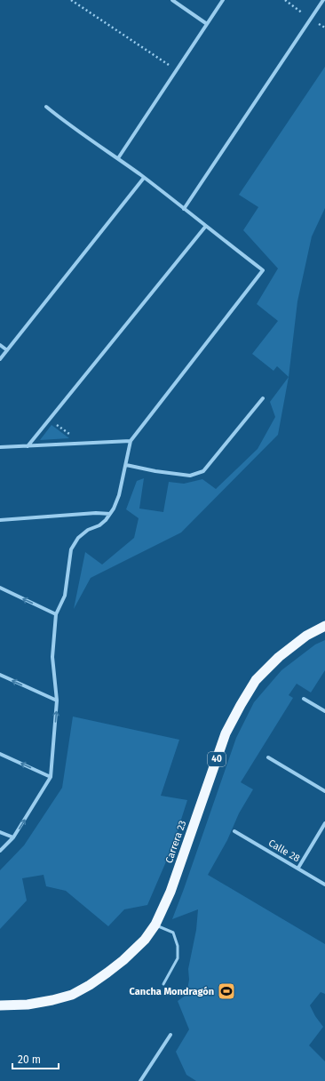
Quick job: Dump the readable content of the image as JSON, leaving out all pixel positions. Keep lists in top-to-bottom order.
{
  "streets": {
    "highway": ["40", "Carrera 23"],
    "street": ["Calle 28"]
  },
  "places": {
    "sports": ["Cancha Mondragón"]
  },
  "scale_bar": "20 m"
}
